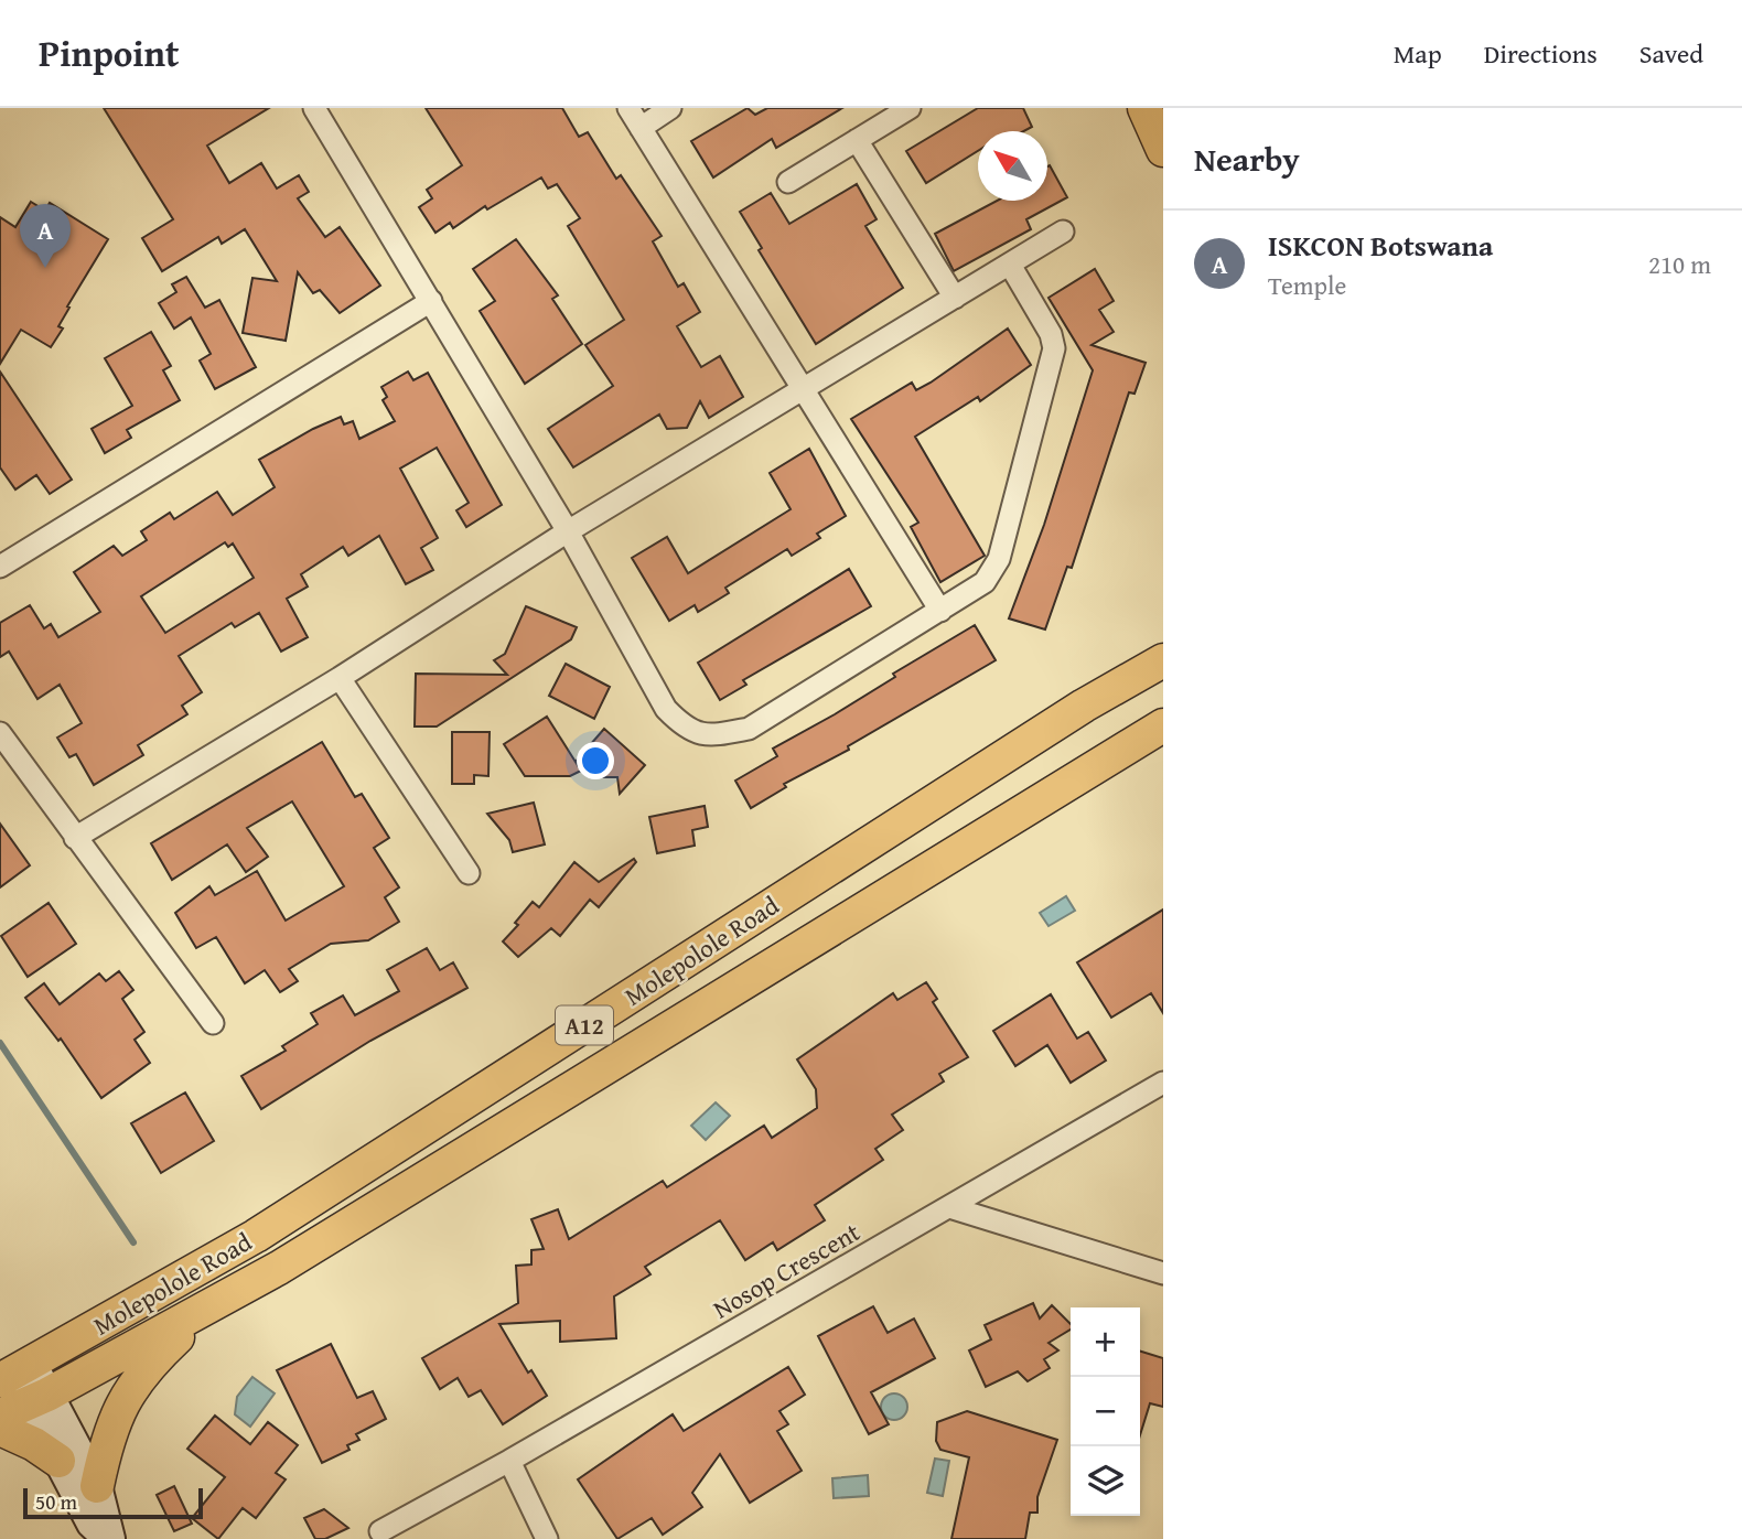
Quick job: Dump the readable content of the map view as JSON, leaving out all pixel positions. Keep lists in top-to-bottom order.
{
  "streets": {
    "main road": ["Molepolole Road", "A12"],
    "street": ["Nosop Crescent"]
  },
  "scale_bar": "50 m",
  "north": "top left",
  "page": {
    "header": "Pinpoint",
    "nav": ["Map", "Directions", "Saved"],
    "heading": "Nearby",
    "pins": "A",
    "list": [
      {
        "mark": "A",
        "name": "ISKCON Botswana",
        "note": "Temple",
        "value": "210 m"
      }
    ],
    "map_buttons": ["+", "−"],
    "scale": "50 m"
  }
}
